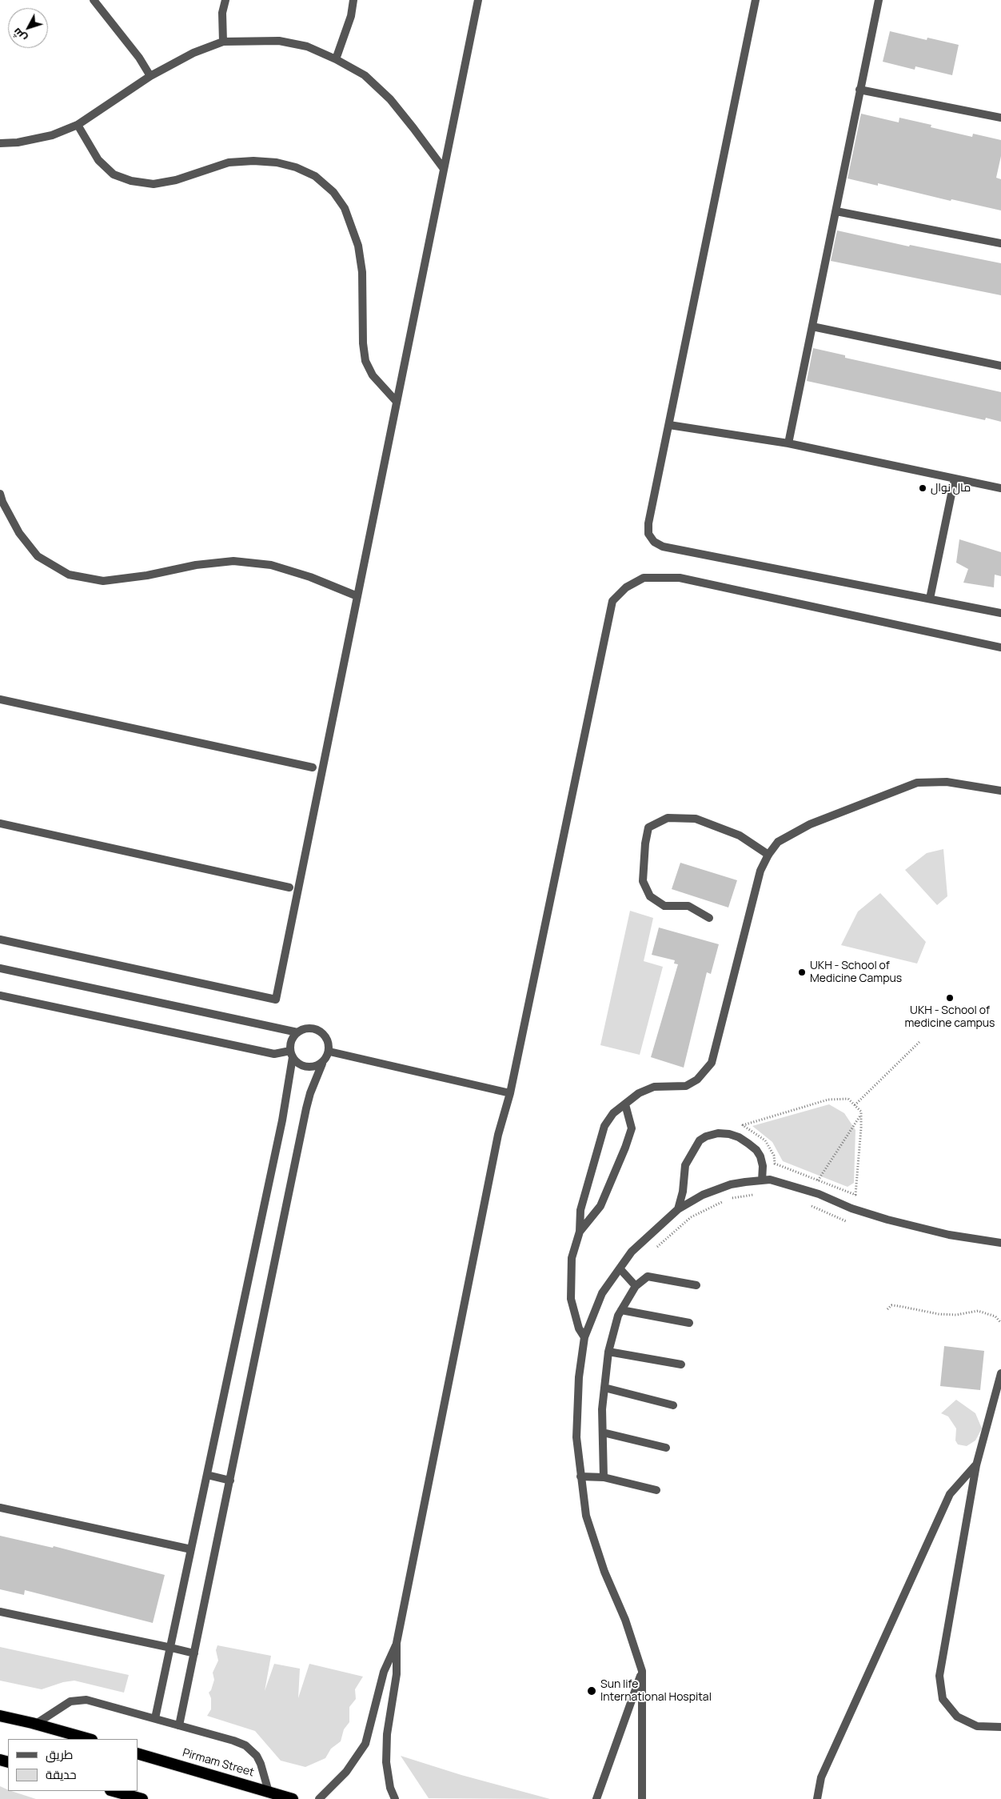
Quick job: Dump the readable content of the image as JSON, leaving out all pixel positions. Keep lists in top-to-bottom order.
{
  "streets": {
    "highway": ["Pirmam Street"]
  },
  "places": [
    "مال نوال",
    "UKH - School of Medicine Campus",
    "UKH - School of medicine campus",
    "Sun life International Hospital"
  ],
  "legend": ["طريق", "حديقة"],
  "north": "bottom left"
}
